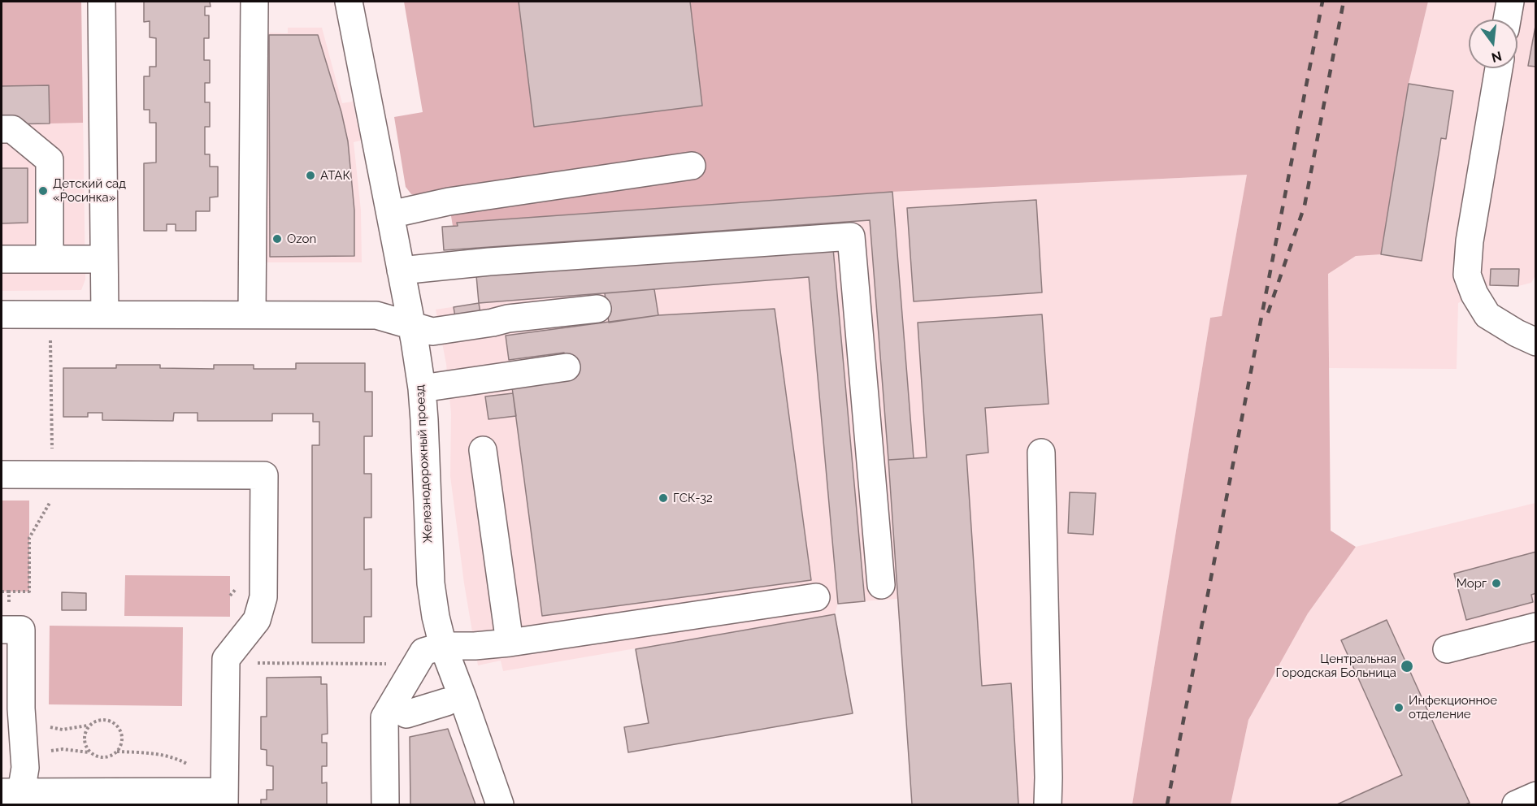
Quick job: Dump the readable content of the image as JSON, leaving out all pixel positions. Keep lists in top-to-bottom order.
{
  "streets": {
    "street": ["Железнодорожный проезд"]
  },
  "places": [
    "АТАК",
    "Детский сад «Росинка»",
    "Ozon",
    "ГСК-32",
    "Морг",
    "Центральная Городская Больница",
    "Инфекционное отделение"
  ],
  "north": "bottom"
}
